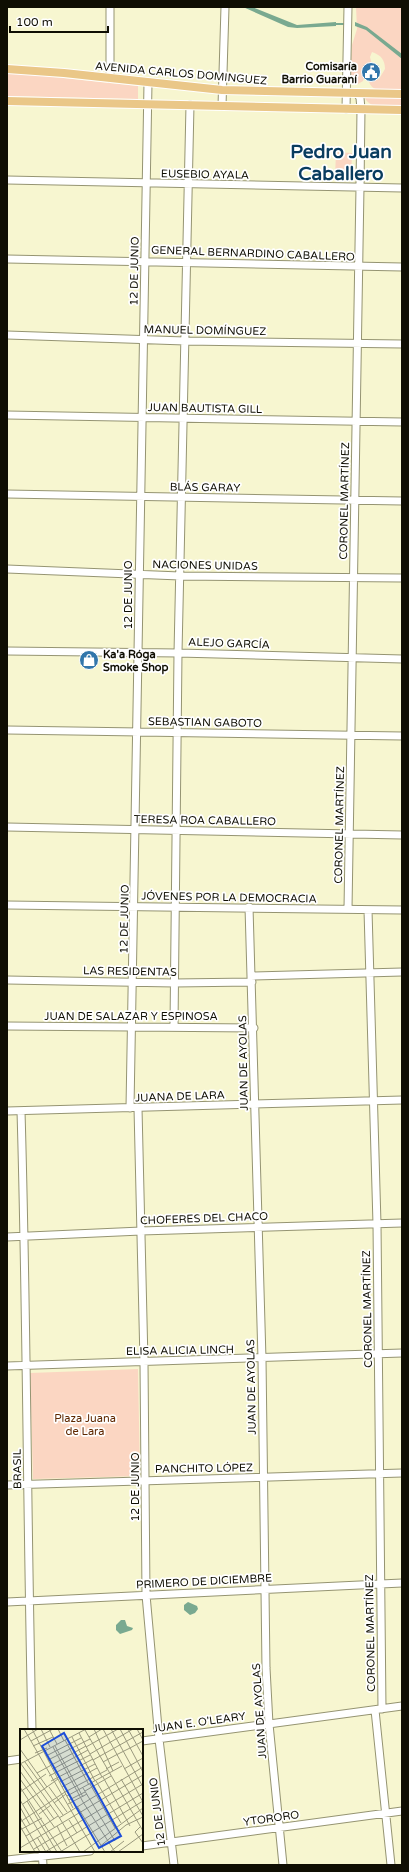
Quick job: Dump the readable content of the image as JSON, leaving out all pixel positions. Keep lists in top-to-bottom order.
{
  "streets": {
    "main road": ["AVENIDA CARLOS DOMINGUEZ"],
    "street": [
      "EUSEBIO AYALA",
      "GENERAL BERNARDINO CABALLERO",
      "12 DE JUNIO",
      "MANUEL DOMÍNGUEZ",
      "JUAN BAUTISTA GILL",
      "BLÁS GARAY",
      "CORONEL MARTÍNEZ",
      "NACIONES UNIDAS",
      "ALEJO GARCÍA",
      "SEBASTIAN GABOTO",
      "TERESA ROA CABALLERO",
      "JÓVENES POR LA DEMOCRACIA",
      "LAS RESIDENTAS",
      "JUAN DE SALAZAR Y ESPINOSA",
      "JUAN DE AYOLAS",
      "JUANA DE LARA",
      "CHOFERES DEL CHACO",
      "ELISA ALICIA LINCH",
      "PANCHITO LÓPEZ",
      "BRASIL",
      "PRIMERO DE DICIEMBRE",
      "JUAN E. O'LEARY",
      "YTORORO"
    ]
  },
  "crossings": [
    ["AVENIDA CARLOS DOMINGUEZ", "12 DE JUNIO"],
    ["AVENIDA CARLOS DOMINGUEZ", "CORONEL MARTÍNEZ"],
    ["EUSEBIO AYALA", "12 DE JUNIO"],
    ["EUSEBIO AYALA", "CORONEL MARTÍNEZ"],
    ["GENERAL BERNARDINO CABALLERO", "12 DE JUNIO"],
    ["GENERAL BERNARDINO CABALLERO", "CORONEL MARTÍNEZ"],
    ["12 DE JUNIO", "MANUEL DOMÍNGUEZ"],
    ["12 DE JUNIO", "JUAN BAUTISTA GILL"],
    ["12 DE JUNIO", "BLÁS GARAY"],
    ["12 DE JUNIO", "NACIONES UNIDAS"],
    ["12 DE JUNIO", "ALEJO GARCÍA"],
    ["12 DE JUNIO", "SEBASTIAN GABOTO"],
    ["12 DE JUNIO", "TERESA ROA CABALLERO"],
    ["12 DE JUNIO", "JÓVENES POR LA DEMOCRACIA"],
    ["12 DE JUNIO", "LAS RESIDENTAS"],
    ["12 DE JUNIO", "JUAN DE SALAZAR Y ESPINOSA"],
    ["12 DE JUNIO", "JUANA DE LARA"],
    ["12 DE JUNIO", "CHOFERES DEL CHACO"],
    ["12 DE JUNIO", "ELISA ALICIA LINCH"],
    ["12 DE JUNIO", "PANCHITO LÓPEZ"],
    ["12 DE JUNIO", "PRIMERO DE DICIEMBRE"],
    ["12 DE JUNIO", "JUAN E. O'LEARY"],
    ["12 DE JUNIO", "YTORORO"],
    ["MANUEL DOMÍNGUEZ", "CORONEL MARTÍNEZ"],
    ["JUAN BAUTISTA GILL", "CORONEL MARTÍNEZ"],
    ["BLÁS GARAY", "CORONEL MARTÍNEZ"],
    ["CORONEL MARTÍNEZ", "NACIONES UNIDAS"],
    ["CORONEL MARTÍNEZ", "ALEJO GARCÍA"],
    ["CORONEL MARTÍNEZ", "SEBASTIAN GABOTO"],
    ["CORONEL MARTÍNEZ", "TERESA ROA CABALLERO"],
    ["CORONEL MARTÍNEZ", "JÓVENES POR LA DEMOCRACIA"],
    ["CORONEL MARTÍNEZ", "LAS RESIDENTAS"],
    ["CORONEL MARTÍNEZ", "JUANA DE LARA"],
    ["CORONEL MARTÍNEZ", "CHOFERES DEL CHACO"],
    ["CORONEL MARTÍNEZ", "ELISA ALICIA LINCH"],
    ["CORONEL MARTÍNEZ", "PANCHITO LÓPEZ"],
    ["CORONEL MARTÍNEZ", "PRIMERO DE DICIEMBRE"],
    ["CORONEL MARTÍNEZ", "JUAN E. O'LEARY"],
    ["CORONEL MARTÍNEZ", "YTORORO"],
    ["JÓVENES POR LA DEMOCRACIA", "JUAN DE AYOLAS"],
    ["LAS RESIDENTAS", "JUAN DE AYOLAS"],
    ["JUAN DE SALAZAR Y ESPINOSA", "JUAN DE AYOLAS"],
    ["JUAN DE AYOLAS", "JUANA DE LARA"],
    ["JUAN DE AYOLAS", "CHOFERES DEL CHACO"],
    ["JUAN DE AYOLAS", "ELISA ALICIA LINCH"],
    ["JUAN DE AYOLAS", "PANCHITO LÓPEZ"],
    ["JUAN DE AYOLAS", "PRIMERO DE DICIEMBRE"],
    ["JUAN DE AYOLAS", "JUAN E. O'LEARY"],
    ["JUAN DE AYOLAS", "YTORORO"],
    ["JUANA DE LARA", "BRASIL"],
    ["CHOFERES DEL CHACO", "BRASIL"],
    ["ELISA ALICIA LINCH", "BRASIL"],
    ["PANCHITO LÓPEZ", "BRASIL"],
    ["BRASIL", "PRIMERO DE DICIEMBRE"]
  ],
  "districts": ["Pedro Juan Caballero"],
  "parks": ["Plaza Juana de Lara"],
  "places": {
    "public building": ["Comisaría Barrio Guaraní"],
    "shop": ["Ka'a Róga Smoke Shop"]
  },
  "scale_bar": "100 m"
}
